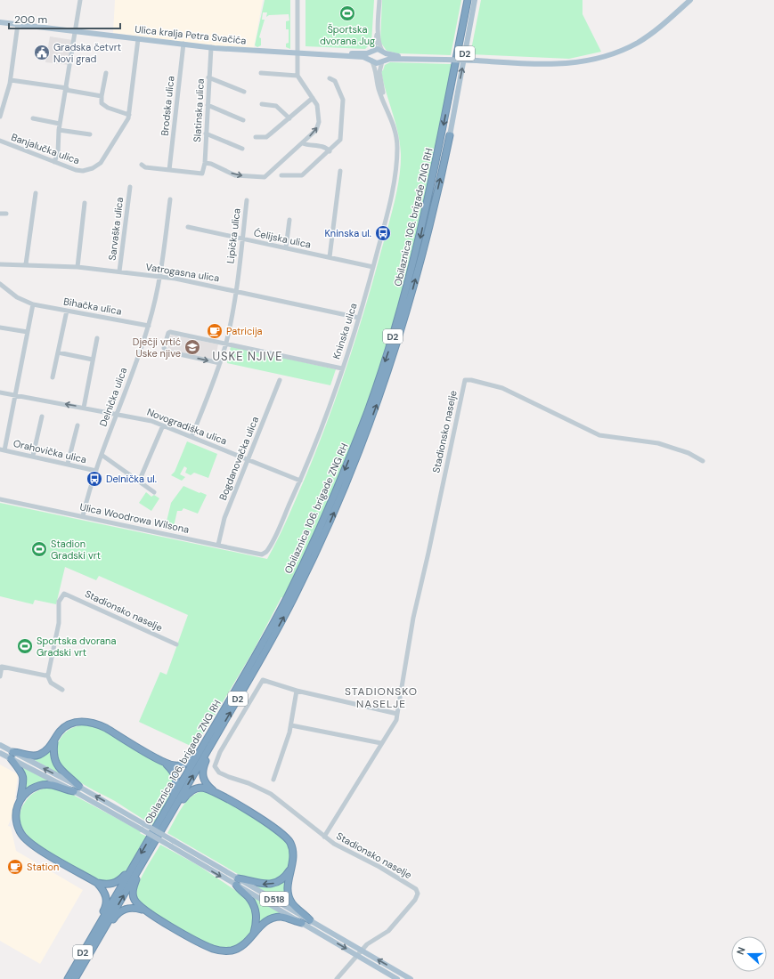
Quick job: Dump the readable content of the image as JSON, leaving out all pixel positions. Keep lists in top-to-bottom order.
{
  "streets": {
    "highway": ["D2", "Obilaznica 106. brigade ZNG RH"],
    "main road": ["Ulica kralja Petra Svačića", "D518"],
    "street": [
      "Brodska ulica",
      "Slatinska ulica",
      "Banjalučka ulica",
      "Sarvaška ulica",
      "Lipička ulica",
      "Ćelijska ulica",
      "Vatrogasna ulica",
      "Bihačka ulica",
      "Kninska ulica",
      "Delnička ulica",
      "Novogradiška ulica",
      "Stadionsko naselje",
      "Orahovička ulica",
      "Bogdanovačka ulica",
      "Ulica Woodrowa Wilsona"
    ]
  },
  "crossings": [
    ["Ulica kralja Petra Svačića", "Brodska ulica"],
    ["Ulica kralja Petra Svačića", "Slatinska ulica"],
    ["Ulica kralja Petra Svačića", "Banjalučka ulica"],
    ["Ulica kralja Petra Svačića", "Kninska ulica"],
    ["Brodska ulica", "Slatinska ulica"],
    ["Sarvaška ulica", "Vatrogasna ulica"],
    ["Lipička ulica", "Ćelijska ulica"],
    ["Lipička ulica", "Vatrogasna ulica"],
    ["Lipička ulica", "Novogradiška ulica"],
    ["Ćelijska ulica", "Kninska ulica"],
    ["Vatrogasna ulica", "Kninska ulica"],
    ["Vatrogasna ulica", "Delnička ulica"],
    ["Bihačka ulica", "Delnička ulica"],
    ["Kninska ulica", "Novogradiška ulica"],
    ["Kninska ulica", "Ulica Woodrowa Wilsona"],
    ["Delnička ulica", "Novogradiška ulica"],
    ["Delnička ulica", "Orahovička ulica"],
    ["Delnička ulica", "Ulica Woodrowa Wilsona"],
    ["Novogradiška ulica", "Bogdanovačka ulica"],
    ["Stadionsko naselje", "D518"],
    ["Bogdanovačka ulica", "Ulica Woodrowa Wilsona"]
  ],
  "districts": ["USKE NJIVE", "STADIONSKO NASELJE"],
  "places": {
    "sports": ["Športska dvorana Jug", "Stadion Gradski vrt", "Sportska dvorana Gradski vrt"],
    "public building": ["Gradska četvrt Novi grad"],
    "bus stop": ["Kninska ul.", "Delnička ul."],
    "cafe": ["Patricija", "Station"],
    "school or university": ["Dječji vrtić Uske njive"]
  },
  "scale_bar": "200 m",
  "north": "left"
}
